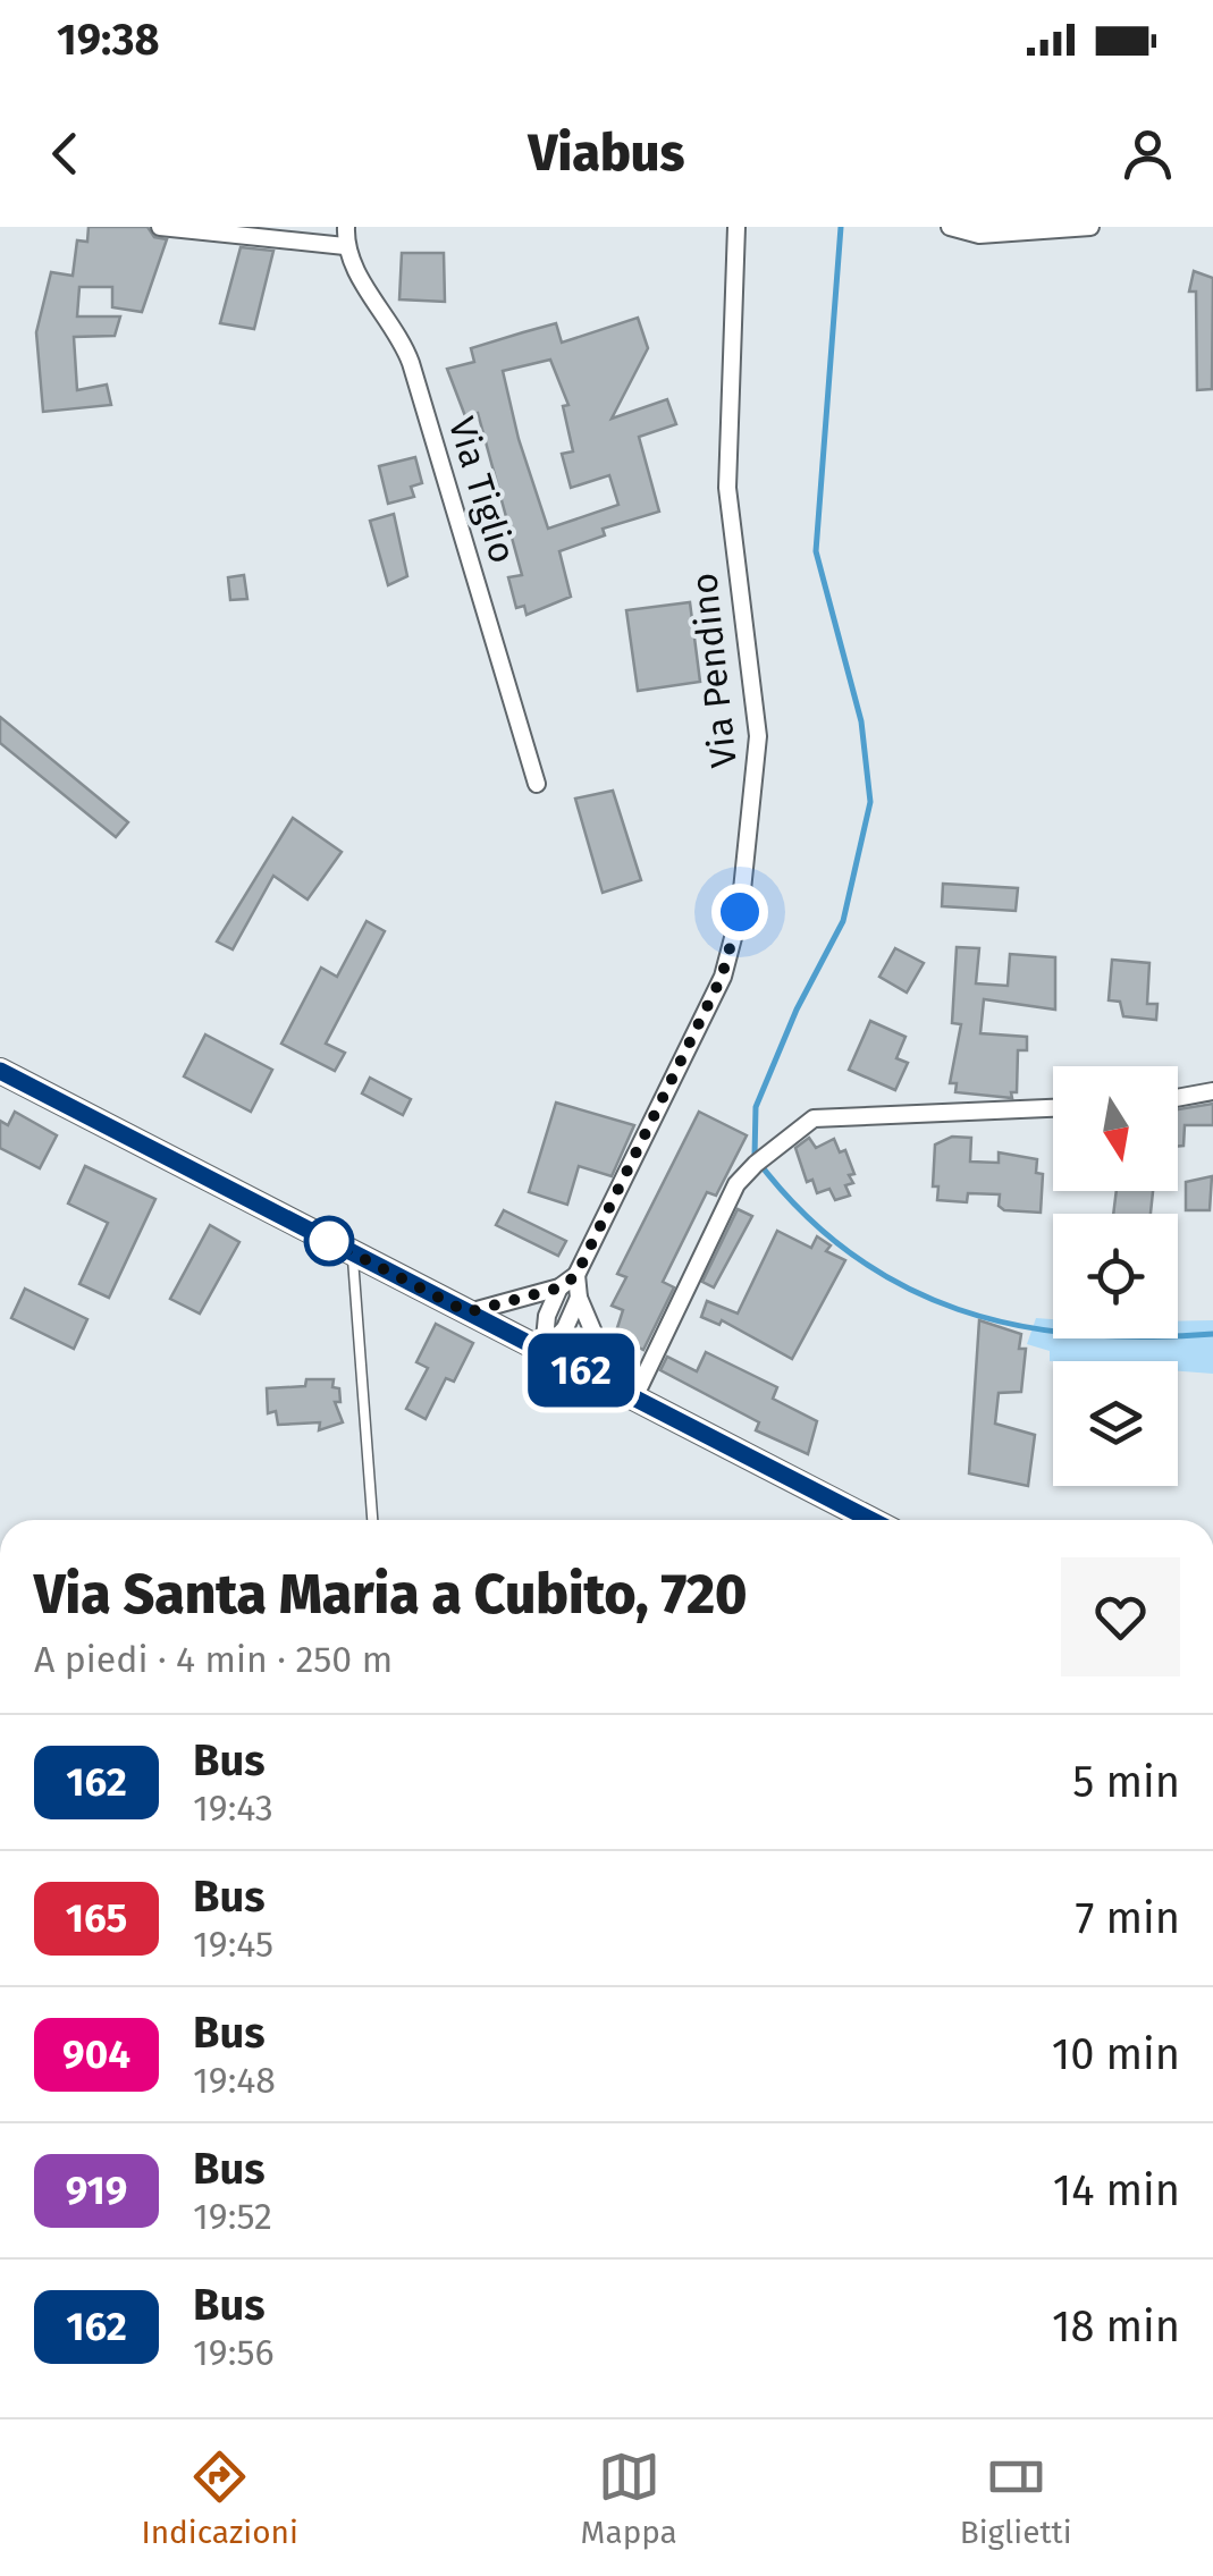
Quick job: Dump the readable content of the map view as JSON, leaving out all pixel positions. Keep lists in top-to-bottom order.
{
  "streets": {
    "street": ["Via Tiglio", "Via Pendino"]
  },
  "lines": ["bus line 162"],
  "north": "bottom",
  "page": {
    "status": "19:38",
    "header": "Viabus",
    "on_map": "162",
    "heading": ["Via Santa Maria a Cubito, 720", "A piedi · 4 min · 250 m"],
    "list": [
      {
        "mark": "162",
        "name": "Bus",
        "note": "19:43",
        "value": "5 min"
      },
      {
        "mark": "165",
        "name": "Bus",
        "note": "19:45",
        "value": "7 min"
      },
      {
        "mark": "904",
        "name": "Bus",
        "note": "19:48",
        "value": "10 min"
      },
      {
        "mark": "919",
        "name": "Bus",
        "note": "19:52",
        "value": "14 min"
      },
      {
        "mark": "162",
        "name": "Bus",
        "note": "19:56",
        "value": "18 min"
      }
    ],
    "tabs": ["Indicazioni", "Mappa", "Biglietti"]
  }
}
